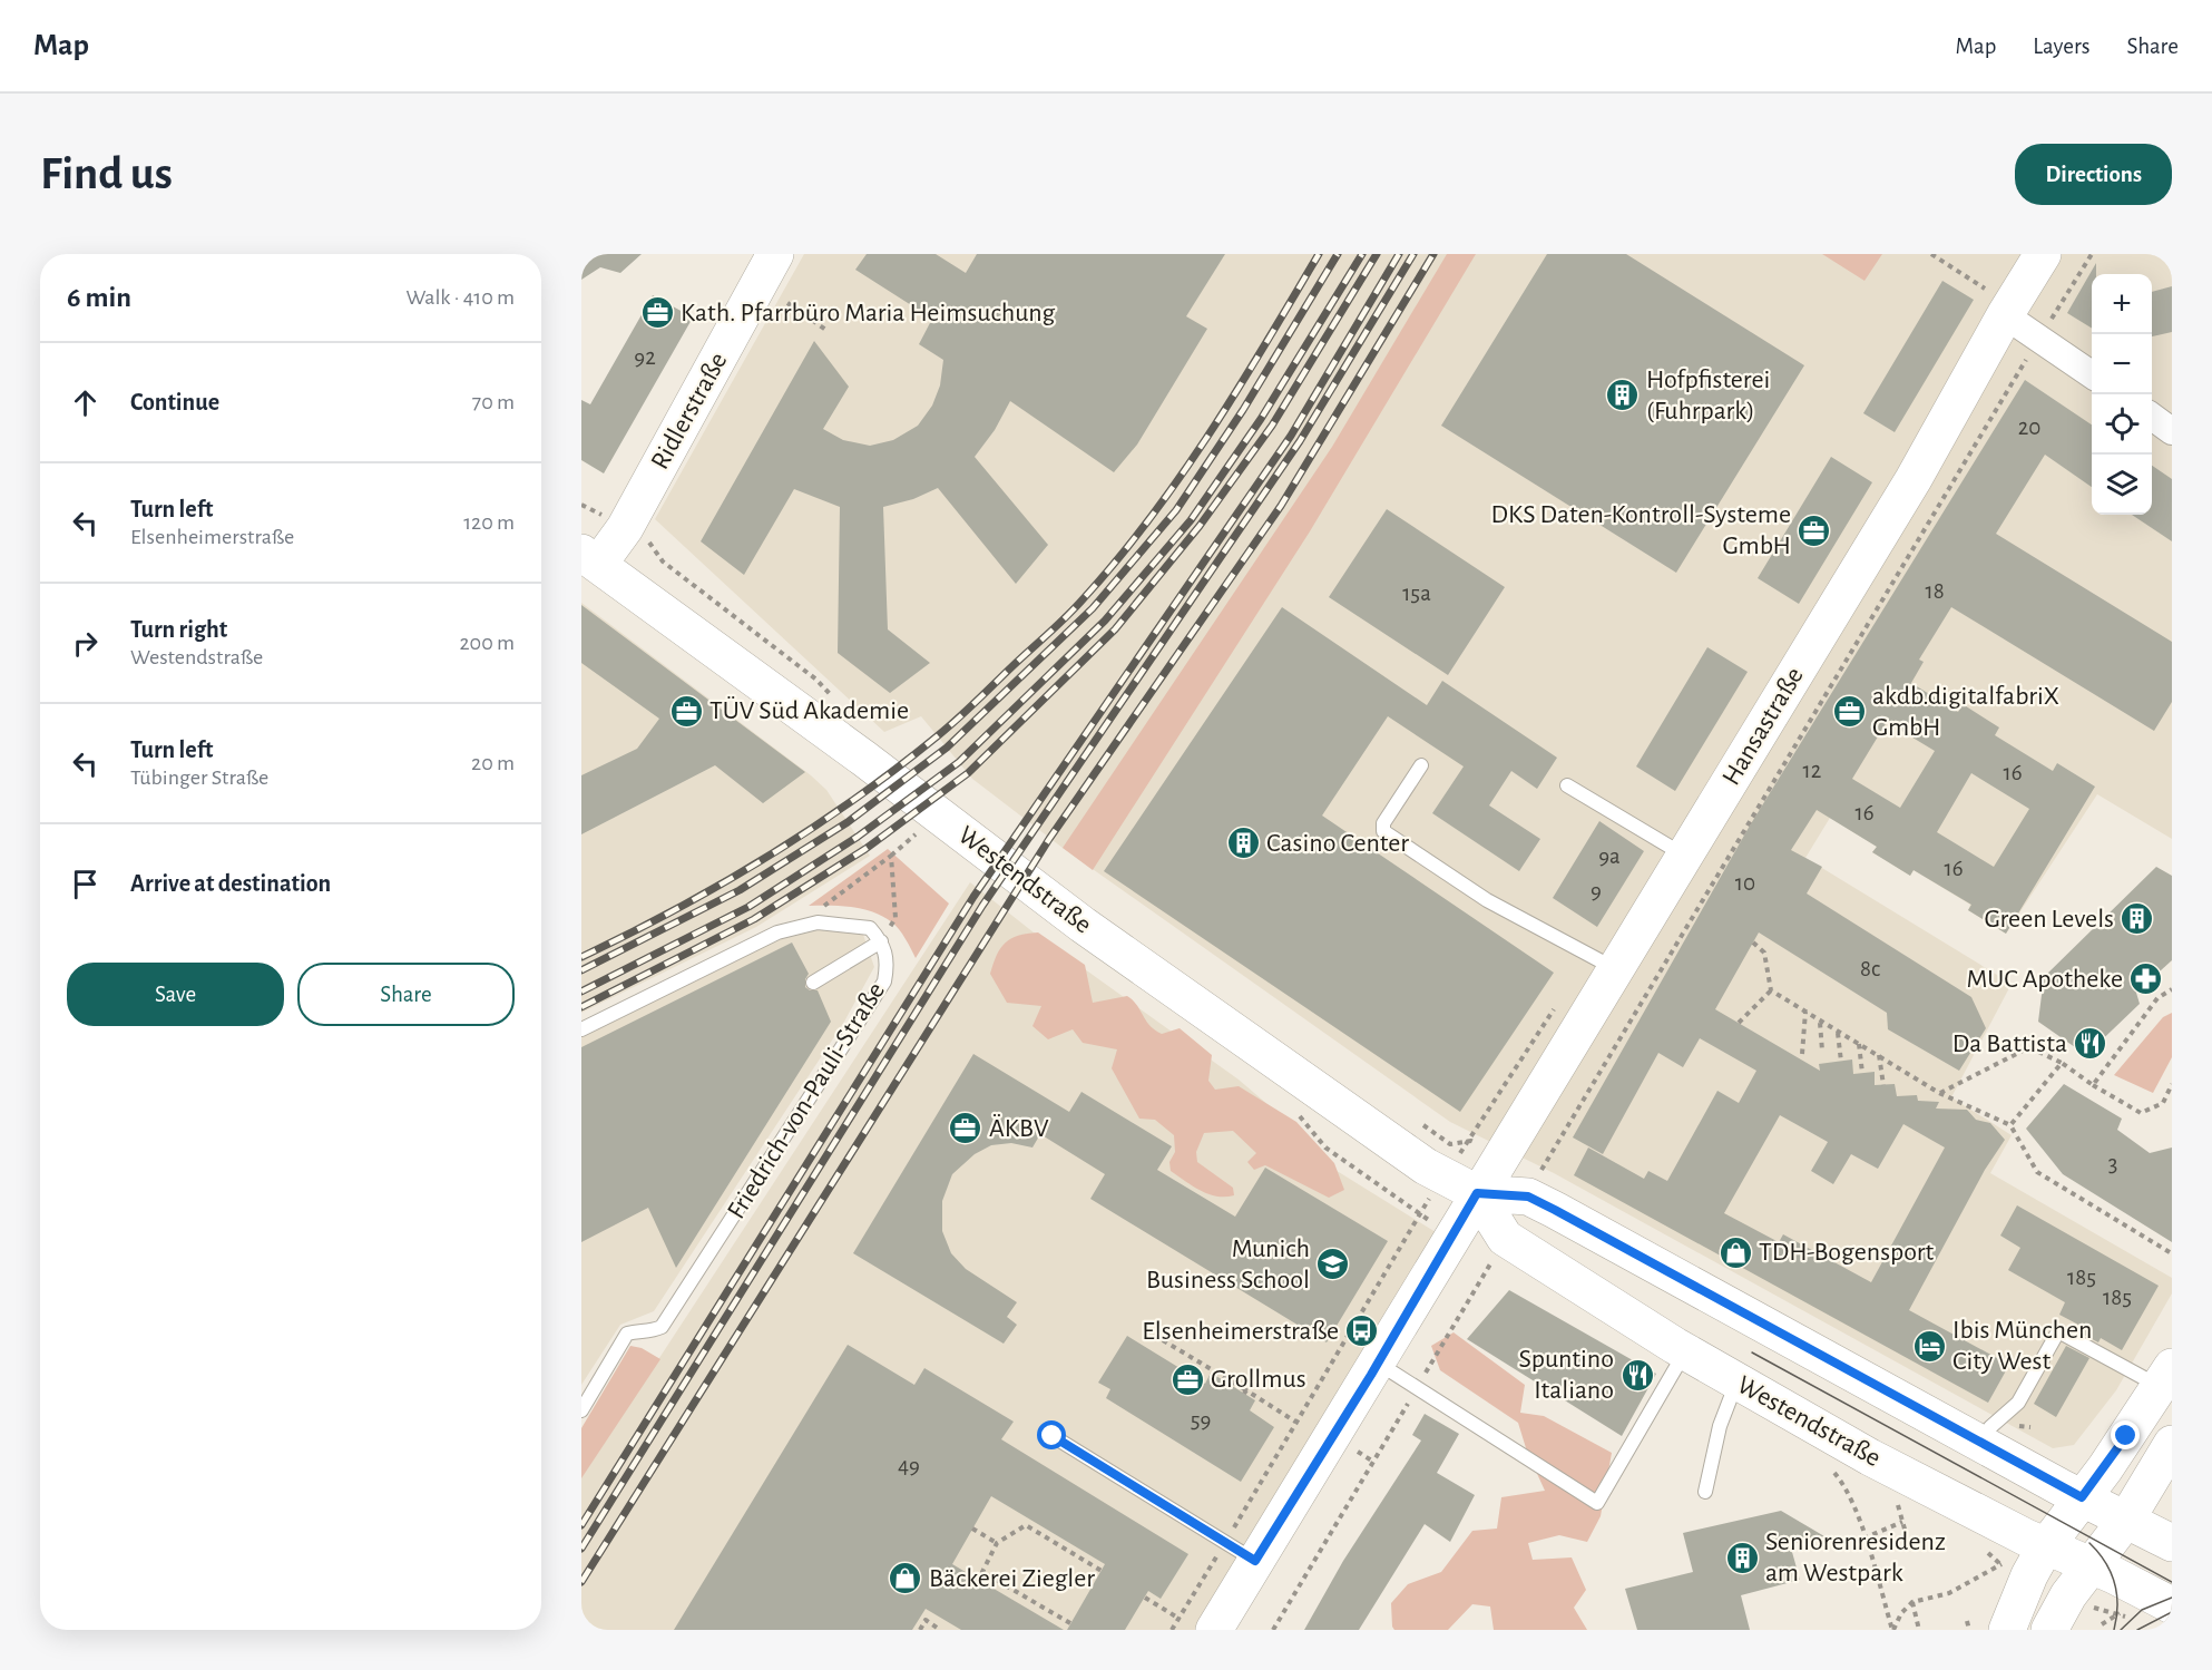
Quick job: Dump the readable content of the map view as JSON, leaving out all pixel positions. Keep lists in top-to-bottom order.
{
  "streets": {
    "main road": ["Ridlerstraße", "Hansastraße", "Westendstraße"],
    "lane": ["Friedrich-von-Pauli-Straße"]
  },
  "crossings": [
    ["Ridlerstraße", "Westendstraße"],
    ["Hansastraße", "Westendstraße"]
  ],
  "places": {
    "office": [
      "Kath. Pfarrbüro Maria Heimsuchung",
      "DKS Daten-Kontroll-Systeme GmbH",
      "TÜV Süd Akademie",
      "akdb.digitalfabriX GmbH",
      "ÄKBV",
      "Grollmus"
    ],
    "building": [
      "Hofpfisterei (Fuhrpark)",
      "Casino Center",
      "Green Levels",
      "Seniorenresidenz am Westpark"
    ],
    "pharmacy": ["MUC Apotheke"],
    "restaurant": ["Da Battista", "Spuntino Italiano"],
    "shop": ["TDH-Bogensport", "Bäckerei Ziegler"],
    "school or university": ["Munich Business School"],
    "bus stop": ["Elsenheimerstraße"],
    "hotel": ["Ibis München City West"]
  },
  "house_numbers": [
    "92",
    "20",
    "18",
    "15a",
    "12",
    "16",
    "16",
    "9a",
    "16",
    "10",
    "9",
    "8c",
    "3",
    "185",
    "185",
    "59",
    "49"
  ],
  "page": {
    "header": "Map",
    "nav": ["Map", "Layers", "Share"],
    "buttons": [
      "Directions",
      ["Save", "Share"]
    ],
    "title": "Find us",
    "heading": ["6 min", "Walk · 410 m"],
    "map_buttons": ["+", "−"],
    "list": [
      ["Continue", "70 m"],
      ["Turn left", "Elsenheimerstraße", "120 m"],
      ["Turn right", "Westendstraße", "200 m"],
      ["Turn left", "Tübinger Straße", "20 m"],
      "Arrive at destination"
    ]
  }
}
